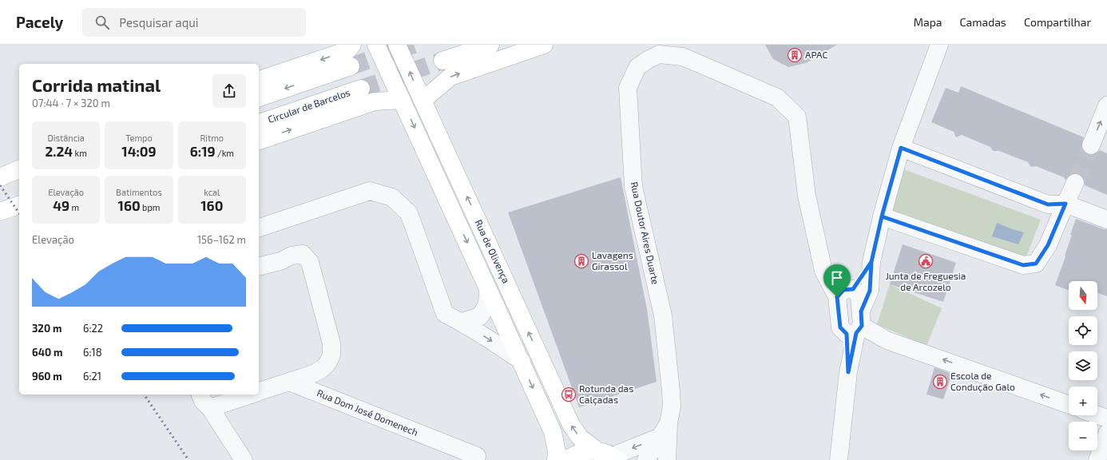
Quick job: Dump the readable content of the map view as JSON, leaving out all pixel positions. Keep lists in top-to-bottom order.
{
  "streets": {
    "main road": ["Circular de Barcelos", "Rua de Olivença"],
    "street": ["Rua Doutor Aires Duarte", "Rua Dom José Domenech"]
  },
  "places": {
    "building": ["APAC", "Lavagens Girassol", "Escola de Condução Galo"],
    "public building": ["Junta de Freguesia de Arcozelo"],
    "bus stop": ["Rotunda das Calçadas"]
  },
  "north": "bottom",
  "page": {
    "header": "Pacely",
    "search": "Pesquisar aqui",
    "nav": ["Mapa", "Camadas", "Compartilhar"],
    "heading": ["Corrida matinal", "07:44 · 7 × 320 m"],
    "stats": [
      ["Distância", "2.24 km"],
      ["Tempo", "14:09"],
      ["Ritmo", "6:19 /km"],
      ["Elevação", "49 m"],
      ["Batimentos", "160 bpm"],
      ["kcal", "160"]
    ],
    "chart": ["Elevação", "156–162 m"],
    "map_buttons": ["+", "−"],
    "list": [
      {
        "name": "320 m",
        "note": "6:22"
      },
      {
        "name": "640 m",
        "note": "6:18"
      },
      {
        "name": "960 m",
        "note": "6:21"
      }
    ]
  }
}
